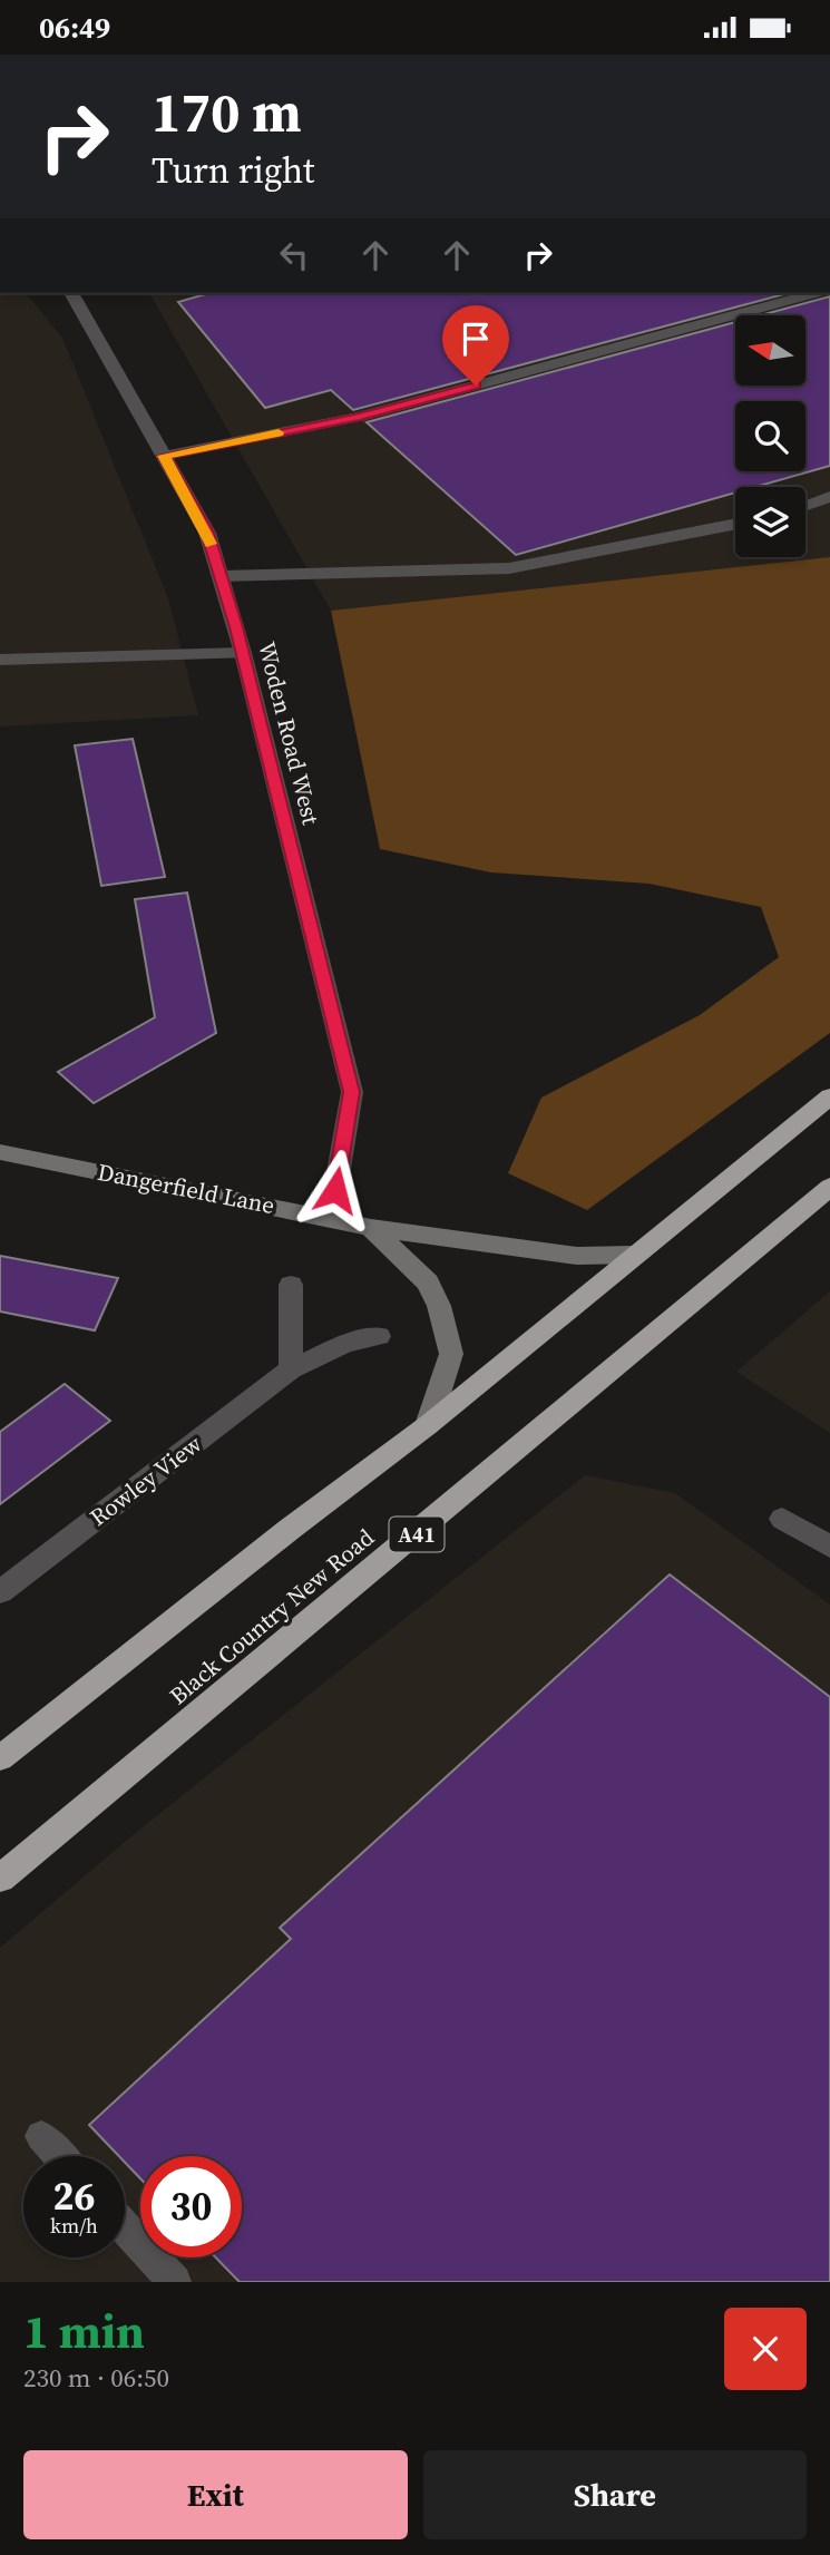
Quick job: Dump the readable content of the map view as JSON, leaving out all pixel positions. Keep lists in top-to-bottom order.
{
  "streets": {
    "highway": ["A41", "Black Country New Road"],
    "street": ["Woden Road West", "Dangerfield Lane", "Rowley View"]
  },
  "crossings": [
    ["Woden Road West", "Dangerfield Lane"]
  ],
  "north": "left",
  "page": {
    "status": "06:49",
    "turn": ["170 m", "Turn right"],
    "speed": "26 km/h",
    "limit": "30",
    "heading": ["1 min", "230 m · 06:50"],
    "buttons": ["Exit", "Share"]
  }
}
